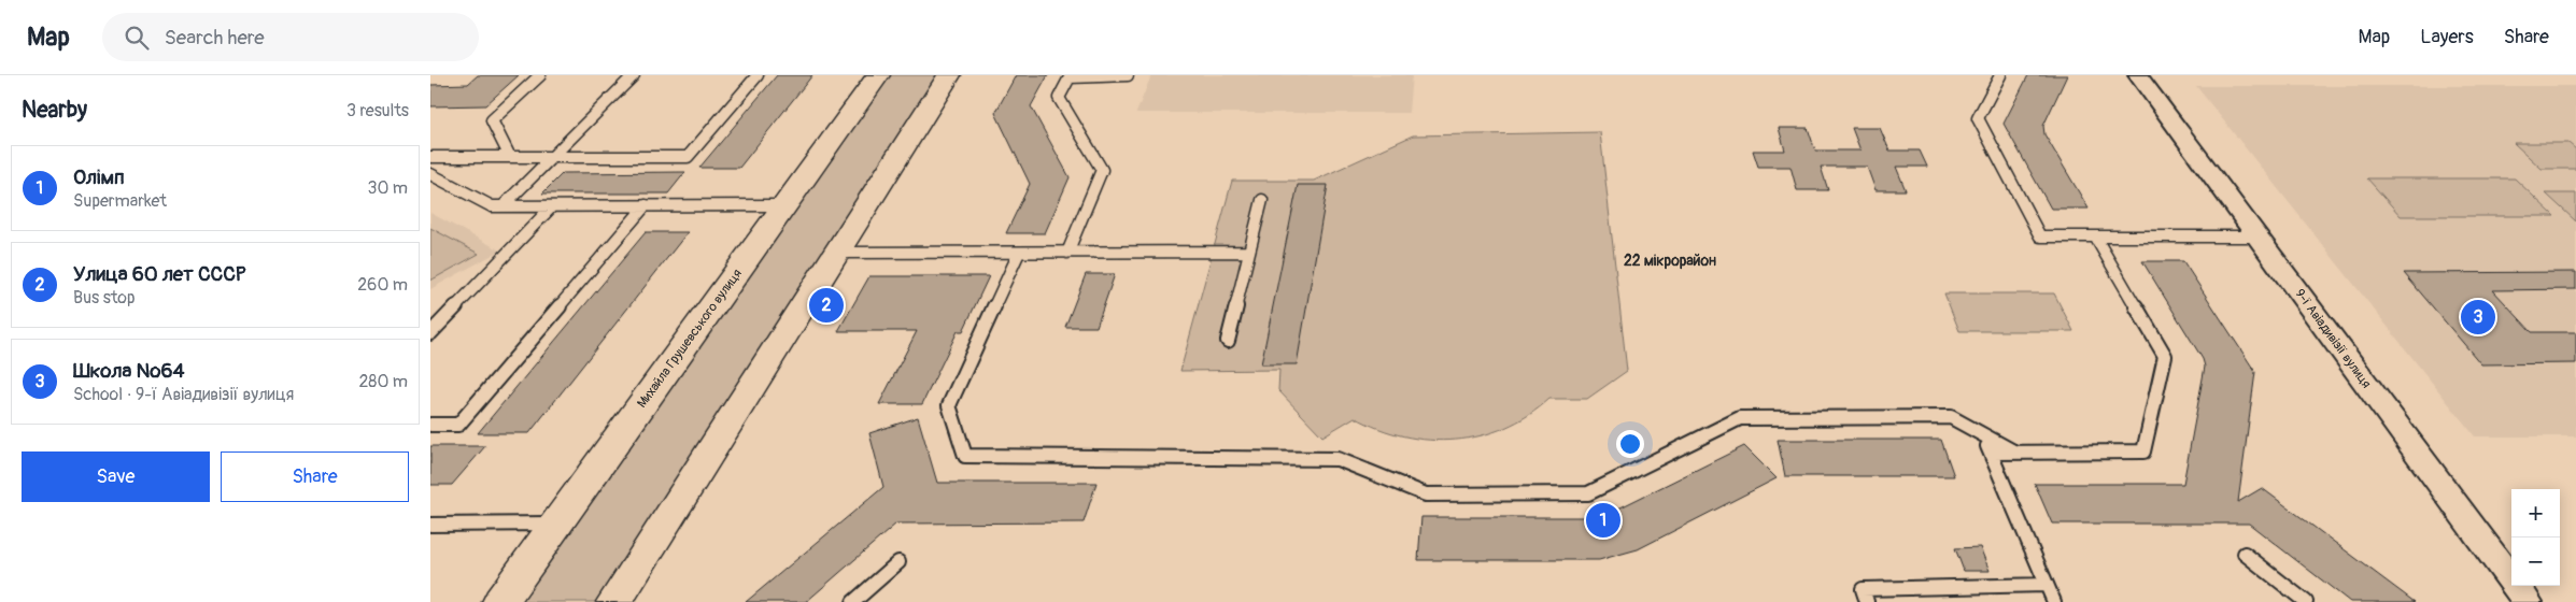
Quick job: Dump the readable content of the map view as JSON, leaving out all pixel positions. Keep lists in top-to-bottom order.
{
  "streets": {
    "street": ["Михайла Грушевського вулиця", "9-ї Авіадивізії вулиця"]
  },
  "districts": ["22 мікрорайон"],
  "page": {
    "header": "Map",
    "search": "Search here",
    "nav": ["Map", "Layers", "Share"],
    "heading": ["Nearby", "3 results"],
    "list": [
      {
        "mark": "1",
        "name": "Олімп",
        "note": "Supermarket",
        "value": "30 m"
      },
      {
        "mark": "2",
        "name": "Улица 60 лет СССР",
        "note": "Bus stop",
        "value": "260 m"
      },
      {
        "mark": "3",
        "name": "Школа №64",
        "note": "School · 9-ї Авіадивізії вулиця",
        "value": "280 m"
      }
    ],
    "pins": ["2", "3", "1"],
    "buttons": ["Save", "Share"],
    "map_buttons": ["+", "−"]
  }
}
